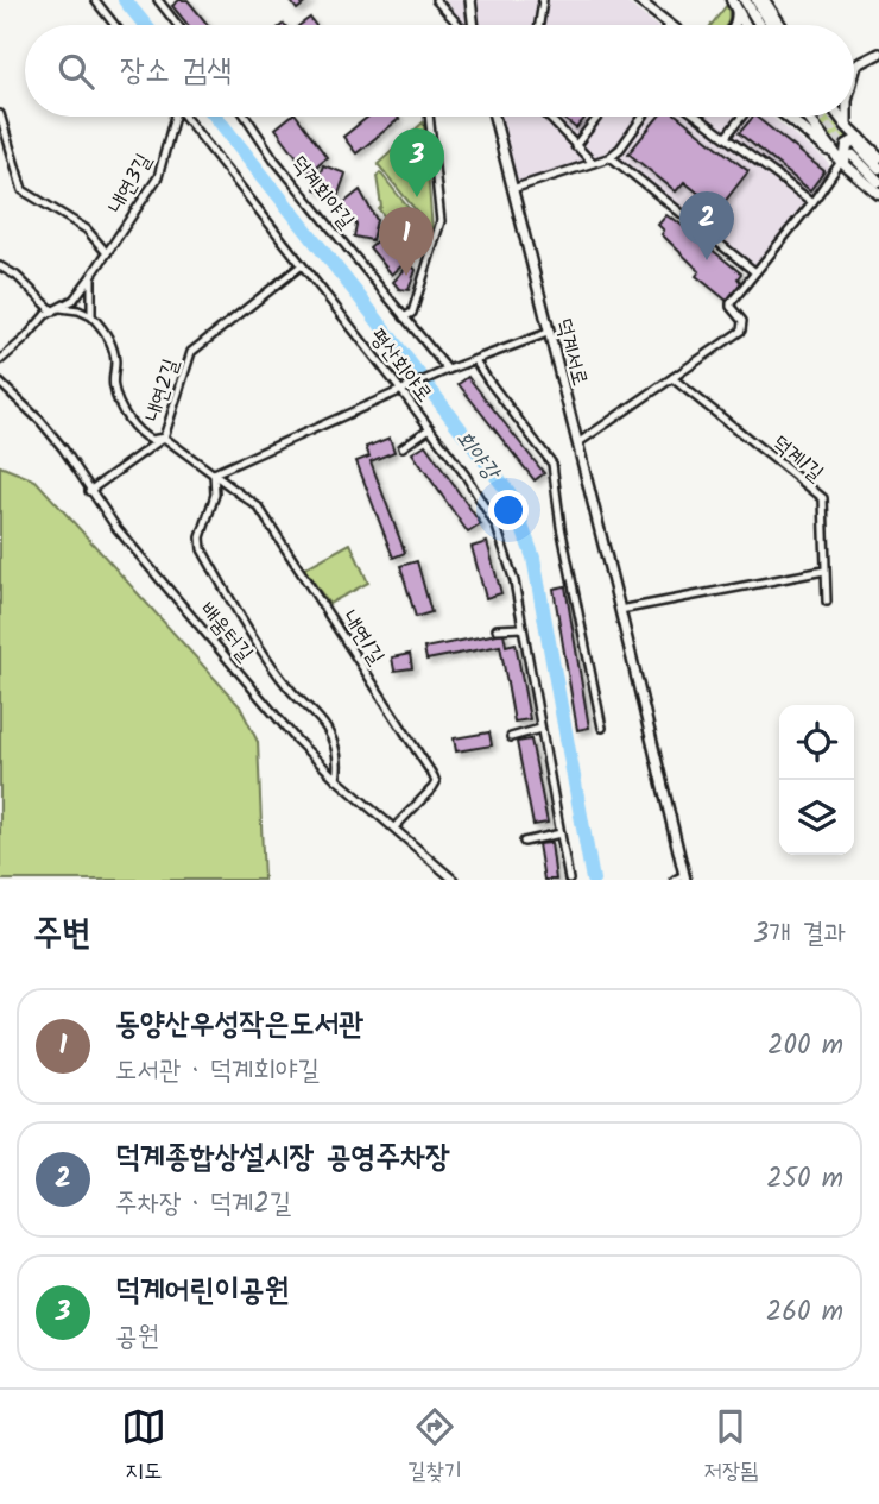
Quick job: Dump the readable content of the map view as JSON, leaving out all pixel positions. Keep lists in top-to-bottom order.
{
  "streets": {
    "street": [
      "내연3길",
      "덕계회야길",
      "덕계서로",
      "평산회야로",
      "내연2길",
      "덕계1길",
      "배움터길",
      "내연1길"
    ]
  },
  "crossings": [
    ["평산회야로", "내연2길"],
    ["내연2길", "배움터길"],
    ["내연2길", "내연1길"],
    ["배움터길", "내연1길"]
  ],
  "water": ["회야강"],
  "page": {
    "search": "장소 검색",
    "pins": ["3", "2", "1"],
    "heading": ["주변", "3개 결과"],
    "list": [
      {
        "mark": "1",
        "name": "동양산우성작은도서관",
        "note": "도서관 · 덕계회야길",
        "value": "200 m"
      },
      {
        "mark": "2",
        "name": "덕계종합상설시장 공영주차장",
        "note": "주차장 · 덕계2길",
        "value": "250 m"
      },
      {
        "mark": "3",
        "name": "덕계어린이공원",
        "note": "공원",
        "value": "260 m"
      }
    ],
    "nav": ["지도", "길찾기", "저장됨"]
  }
}
